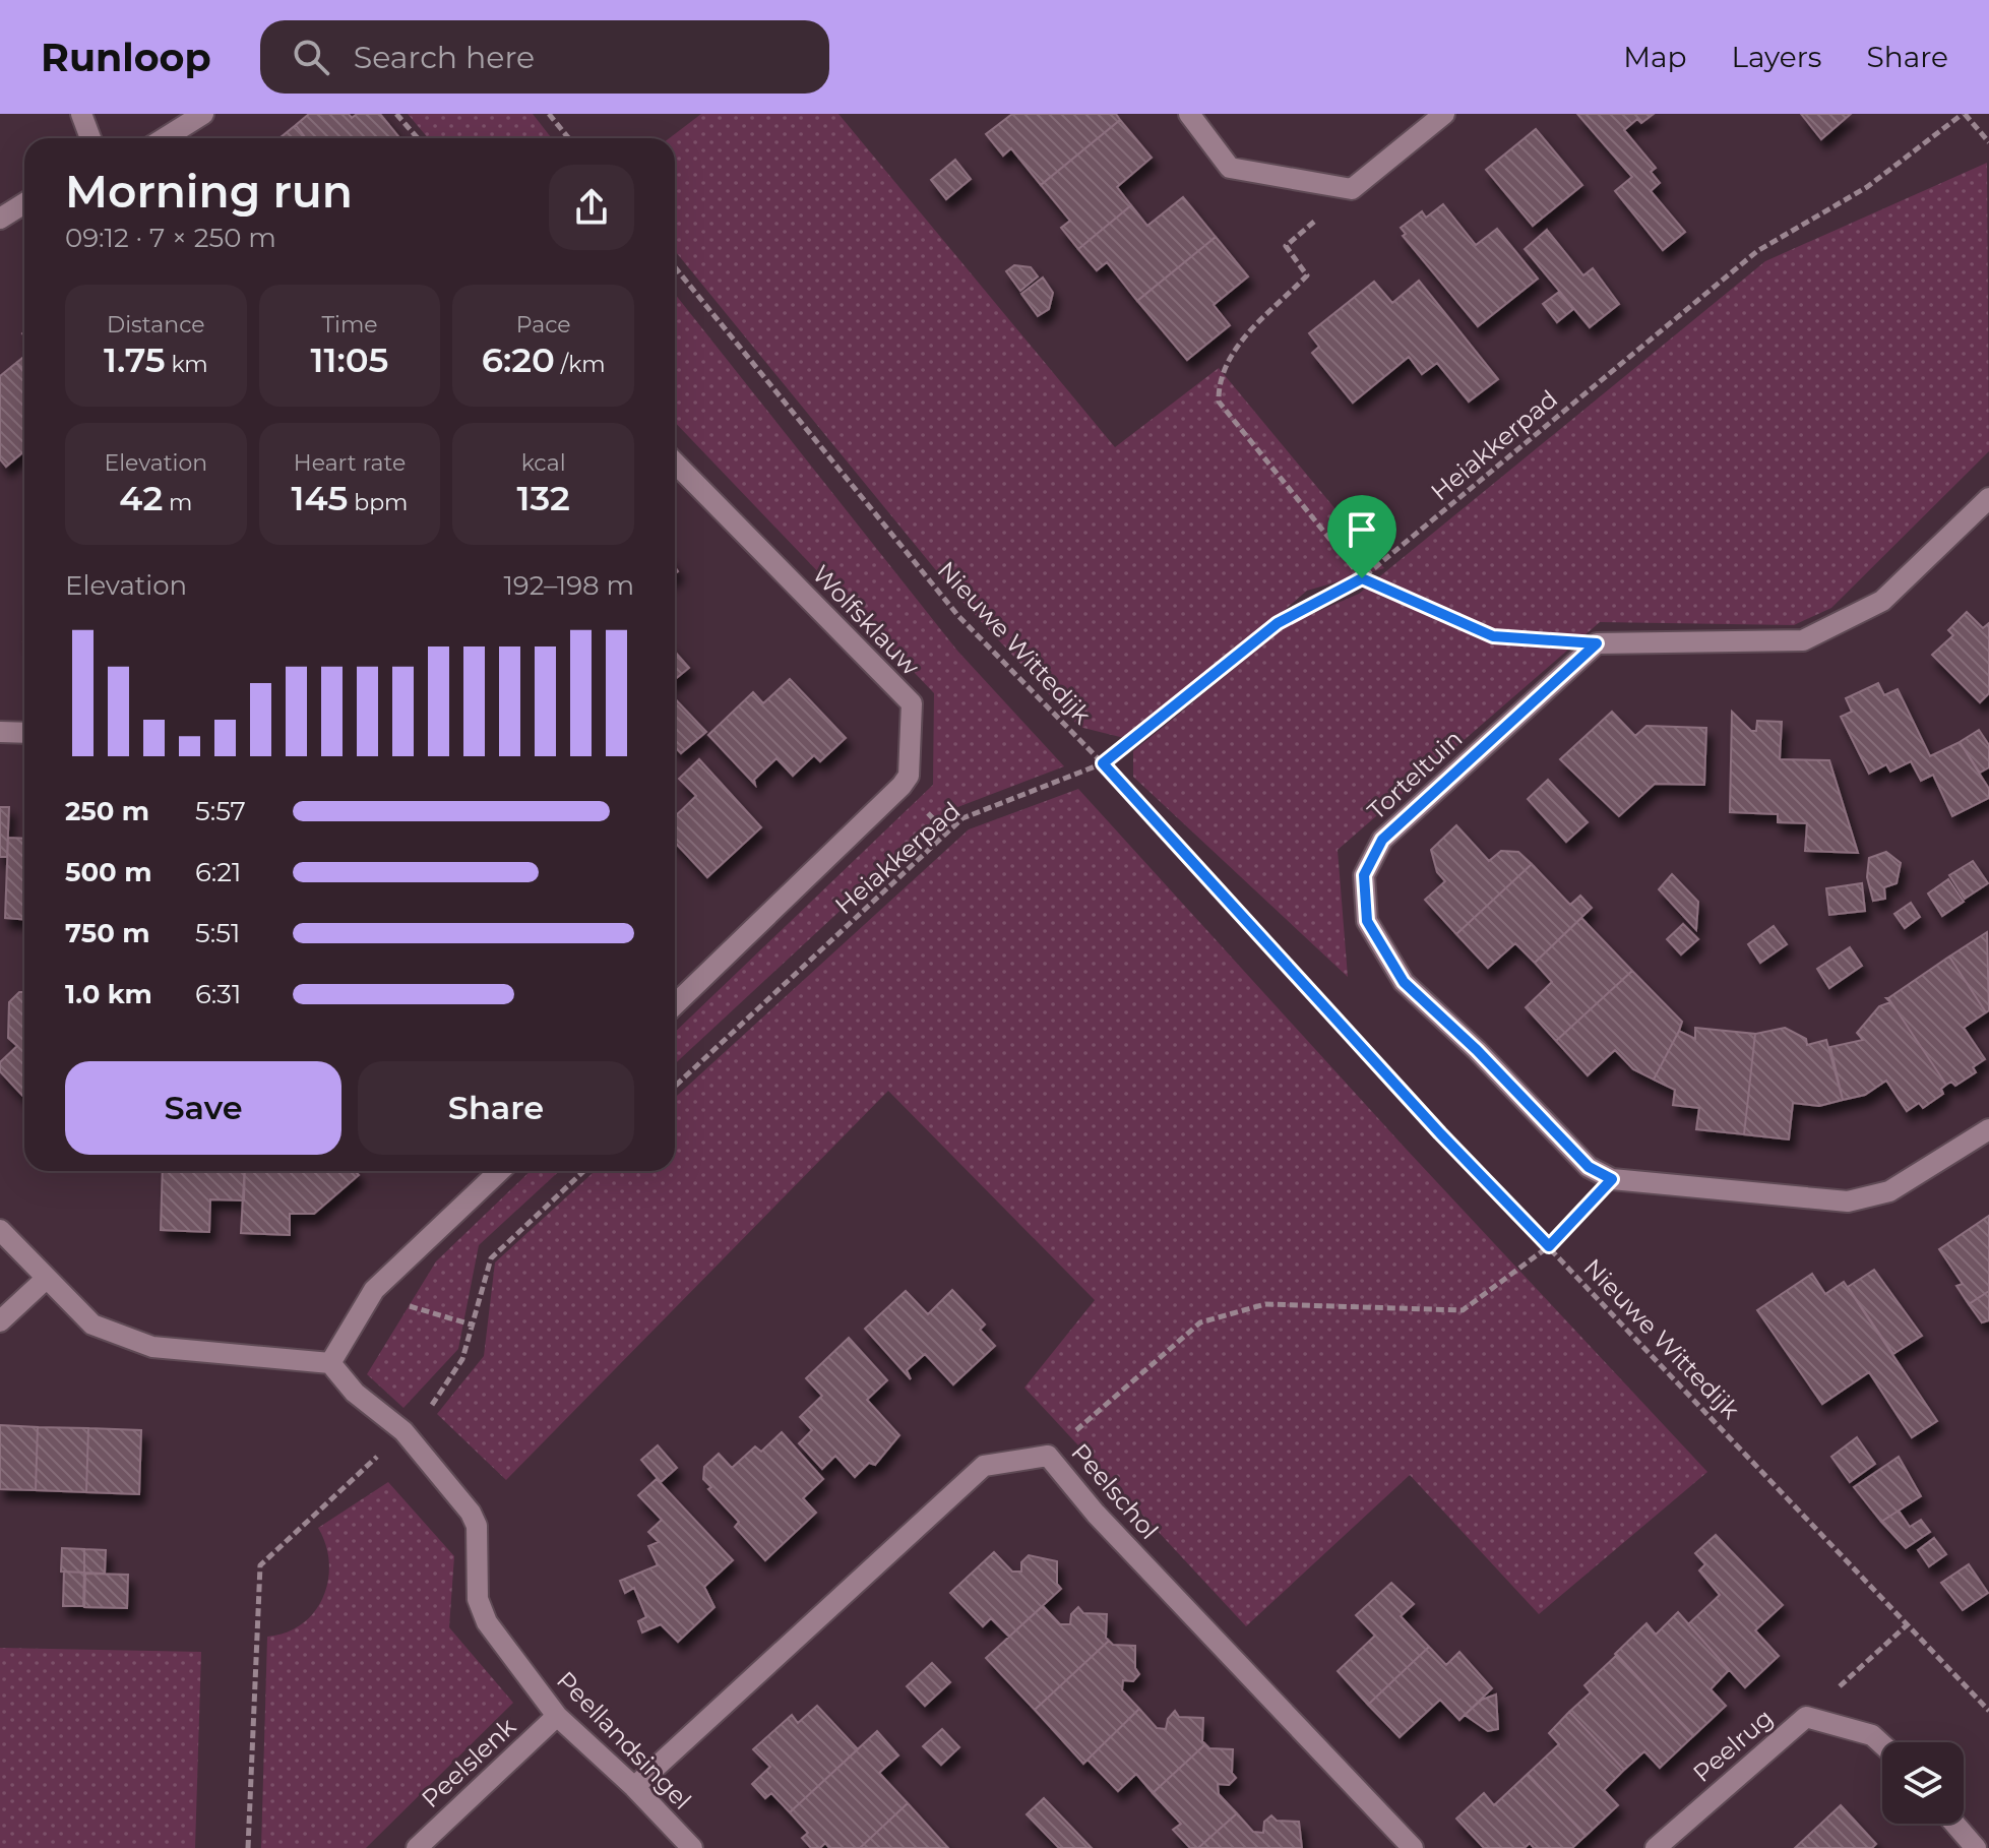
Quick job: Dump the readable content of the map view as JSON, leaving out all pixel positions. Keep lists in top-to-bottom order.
{
  "streets": {
    "street": [
      "Wolfsklauw",
      "Torteltuin",
      "Peelschol",
      "Peellandsingel",
      "Peelrug",
      "Peelslenk"
    ],
    "path": ["Heiakkerpad", "Nieuwe Wittedijk"]
  },
  "crossings": [
    ["Heiakkerpad", "Nieuwe Wittedijk"],
    ["Peelschol", "Peellandsingel"],
    ["Peellandsingel", "Peelslenk"]
  ],
  "page": {
    "header": "Runloop",
    "search": "Search here",
    "nav": ["Map", "Layers", "Share"],
    "heading": ["Morning run", "09:12 · 7 × 250 m"],
    "stats": [
      ["Distance", "1.75 km"],
      ["Time", "11:05"],
      ["Pace", "6:20 /km"],
      ["Elevation", "42 m"],
      ["Heart rate", "145 bpm"],
      ["kcal", "132"]
    ],
    "chart": ["Elevation", "192–198 m"],
    "list": [
      {
        "name": "250 m",
        "note": "5:57"
      },
      {
        "name": "500 m",
        "note": "6:21"
      },
      {
        "name": "750 m",
        "note": "5:51"
      },
      {
        "name": "1.0 km",
        "note": "6:31"
      }
    ],
    "buttons": ["Save", "Share"]
  }
}
